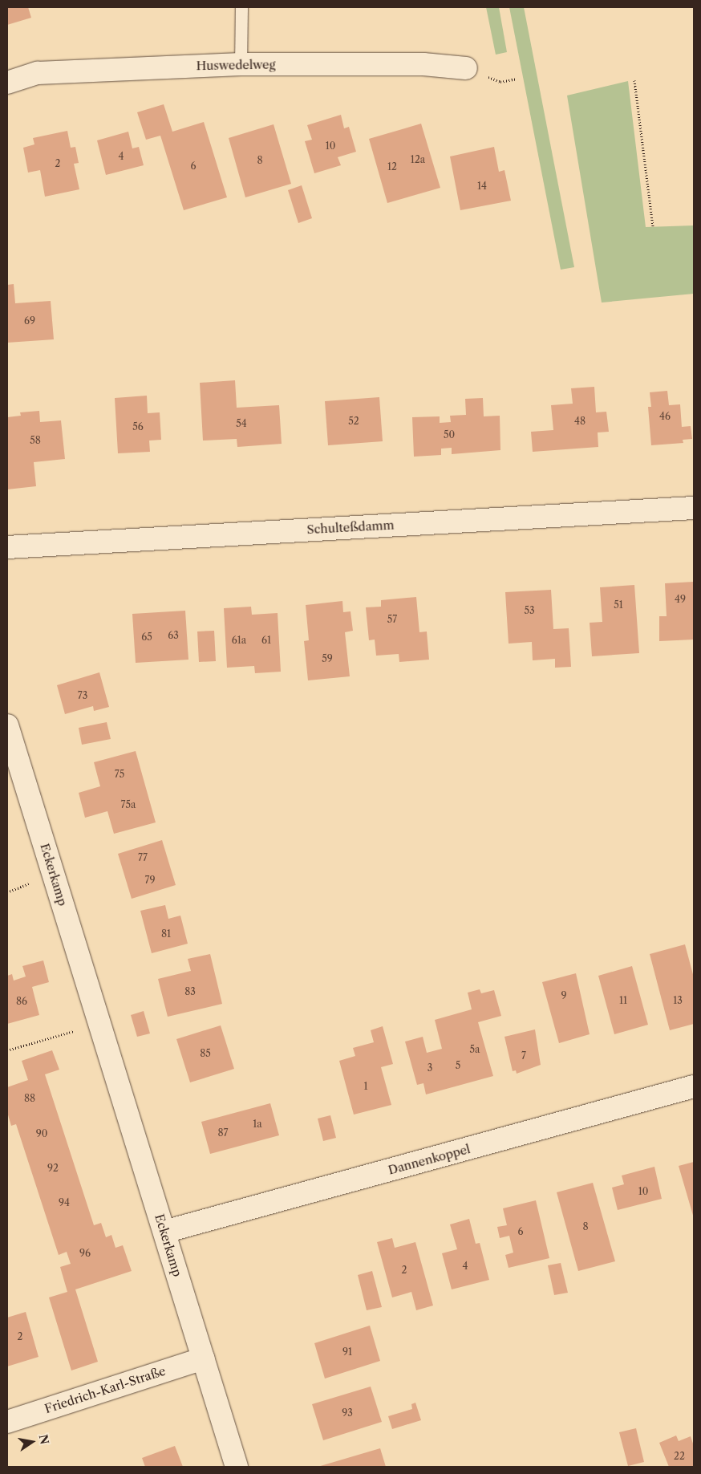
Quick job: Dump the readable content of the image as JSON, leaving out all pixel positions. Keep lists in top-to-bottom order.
{
  "streets": {
    "street": [
      "Huswedelweg",
      "Schulteßdamm",
      "Eckerkamp",
      "Dannenkoppel",
      "Friedrich-Karl-Straße"
    ]
  },
  "crossings": [
    ["Eckerkamp", "Dannenkoppel"],
    ["Eckerkamp", "Friedrich-Karl-Straße"]
  ],
  "house_numbers": [
    "10",
    "4",
    "12a",
    "8",
    "2",
    "6",
    "12",
    "14",
    "69",
    "46",
    "52",
    "48",
    "54",
    "56",
    "50",
    "58",
    "49",
    "51",
    "53",
    "57",
    "63",
    "65",
    "61a",
    "61",
    "59",
    "73",
    "75",
    "75a",
    "77",
    "79",
    "81",
    "83",
    "9",
    "11",
    "13",
    "86",
    "5a",
    "85",
    "7",
    "5",
    "3",
    "1",
    "88",
    "1a",
    "87",
    "90",
    "92",
    "10",
    "94",
    "8",
    "6",
    "96",
    "4",
    "2",
    "2",
    "91",
    "93",
    "22"
  ],
  "north": "right"
}
